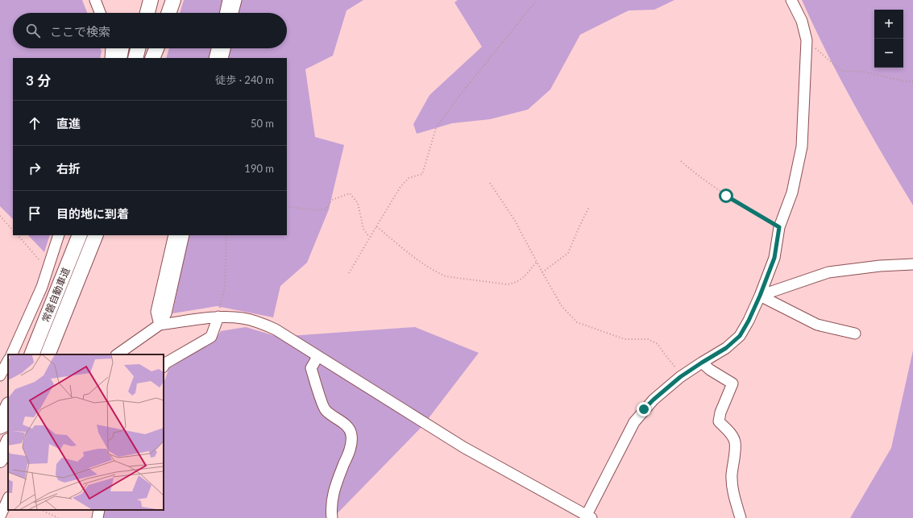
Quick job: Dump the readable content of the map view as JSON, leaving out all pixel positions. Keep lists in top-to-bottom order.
{
  "streets": {
    "highway": ["常磐自動車道"]
  },
  "page": {
    "map_buttons": ["+", "−"],
    "search": "ここで検索",
    "heading": ["3 分", "徒歩 · 240 m"],
    "list": [
      ["直進", "50 m"],
      ["右折", "190 m"],
      "目的地に到着"
    ]
  }
}
